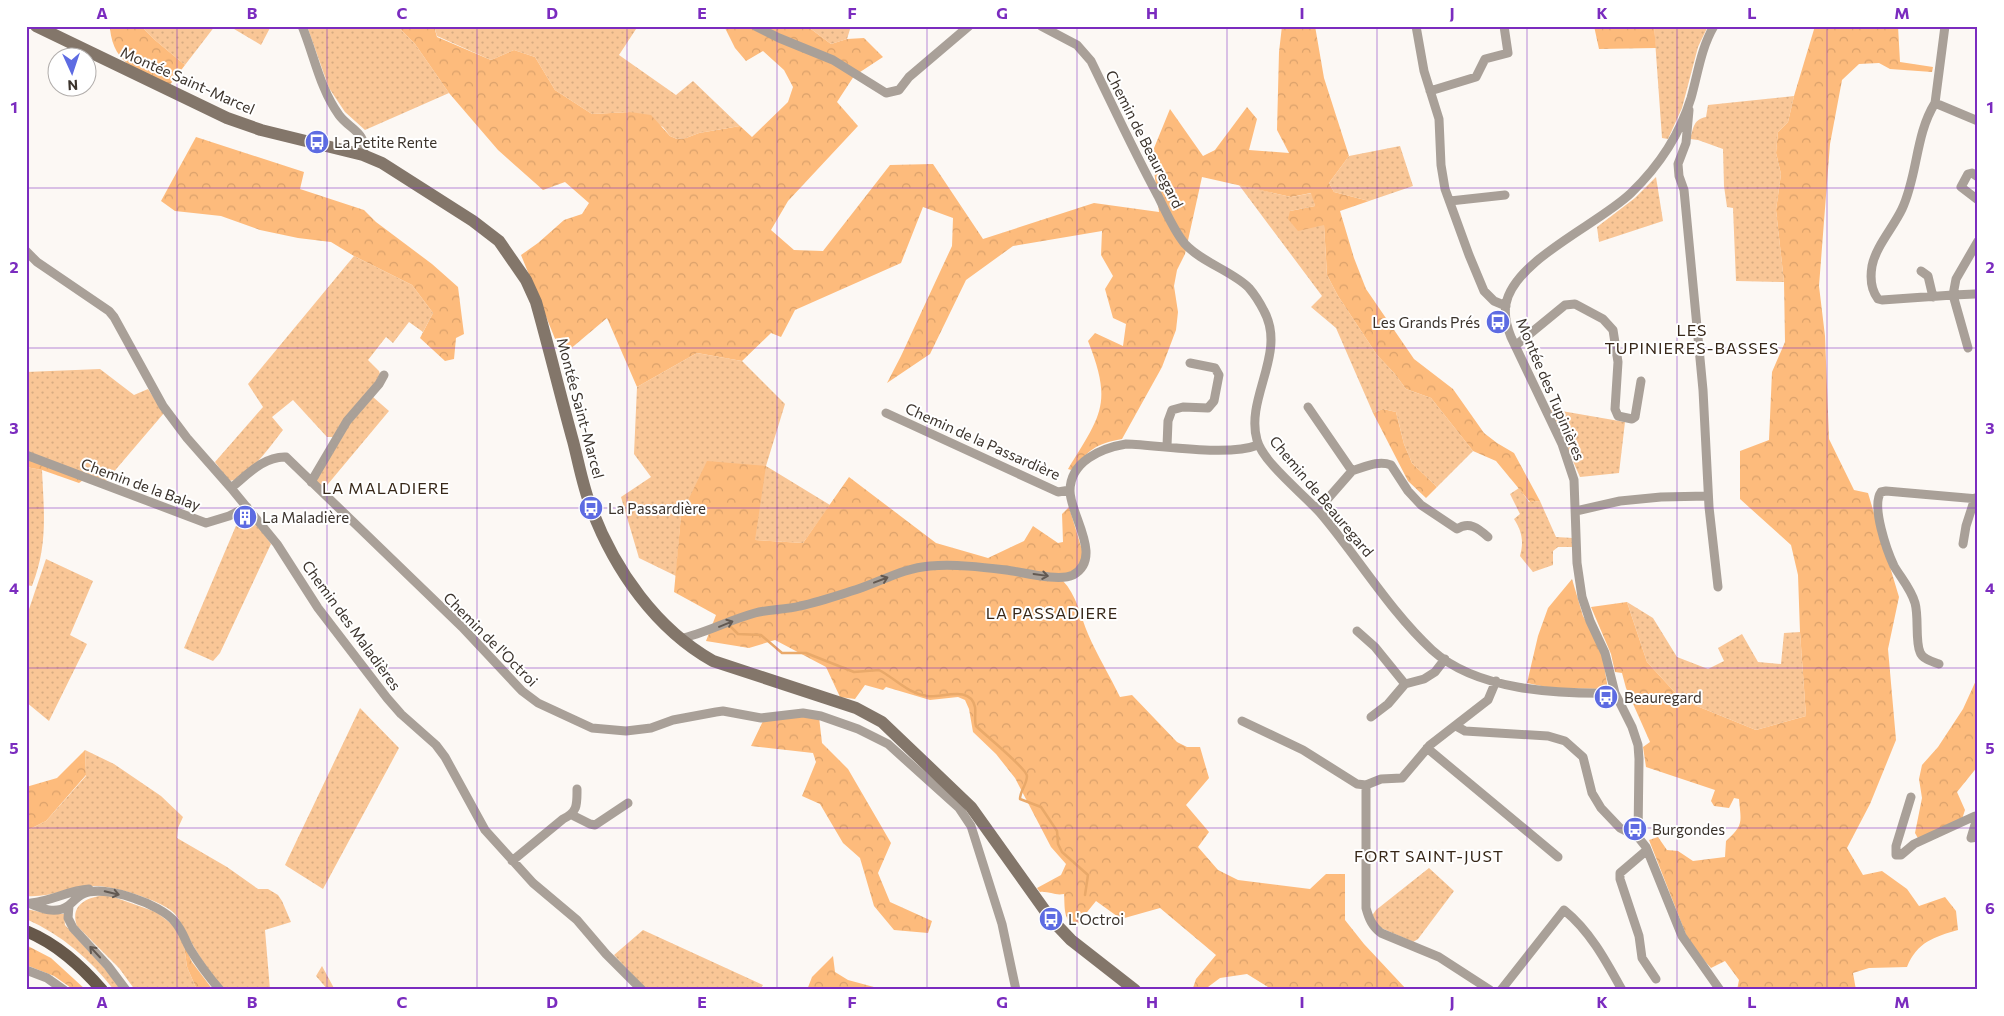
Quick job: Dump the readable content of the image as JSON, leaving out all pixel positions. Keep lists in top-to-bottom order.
{
  "streets": {
    "main road": ["Montée Saint-Marcel"],
    "street": [
      "Chemin de Beauregard",
      "Montée des Tupinières",
      "Chemin de la Passardière",
      "Chemin de la Balay",
      "Chemin des Maladières",
      "Chemin de l'Octroi"
    ]
  },
  "crossings": [
    ["Montée Saint-Marcel", "Chemin de la Passardière"],
    ["Montée Saint-Marcel", "Chemin de l'Octroi"],
    ["Chemin de Beauregard", "Montée des Tupinières"],
    ["Chemin de Beauregard", "Chemin de la Passardière"],
    ["Chemin de la Balay", "Chemin des Maladières"],
    ["Chemin des Maladières", "Chemin de l'Octroi"]
  ],
  "one_way": ["Chemin de la Passardière"],
  "districts": [
    "LES TUPINIERES-BASSES",
    "LA MALADIERE",
    "LA PASSADIERE",
    "FORT SAINT-JUST"
  ],
  "places": {
    "bus stop": [
      "La Petite Rente",
      "Les Grands Prés",
      "La Passardière",
      "Beauregard",
      "Burgondes",
      "L'Octroi"
    ],
    "building": ["La Maladière"]
  },
  "north": "bottom",
  "grid": {
    "columns": [
      "A",
      "B",
      "C",
      "D",
      "E",
      "F",
      "G",
      "H",
      "I",
      "J",
      "K",
      "L",
      "M"
    ],
    "rows": [
      "1",
      "2",
      "3",
      "4",
      "5",
      "6"
    ]
  }
}
